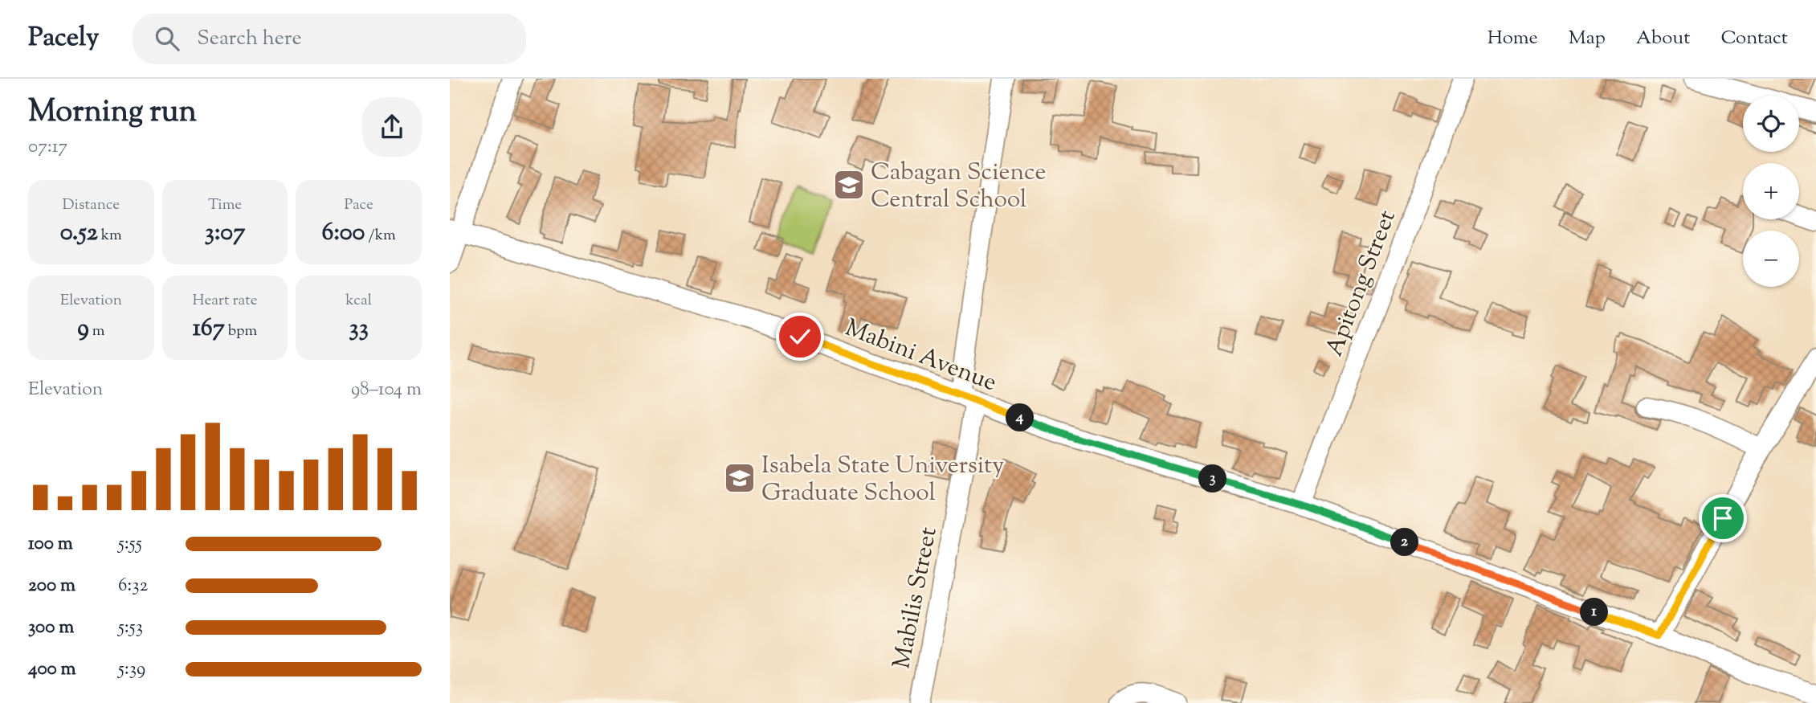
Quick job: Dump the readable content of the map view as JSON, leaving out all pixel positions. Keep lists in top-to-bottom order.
{
  "streets": {
    "street": ["Apitong Street", "Mabini Avenue", "Mabilis Street"]
  },
  "crossings": [
    ["Apitong Street", "Mabini Avenue"],
    ["Mabini Avenue", "Mabilis Street"]
  ],
  "places": {
    "school or university": ["Cabagan Science Central School", "Isabela State University Graduate School"]
  },
  "page": {
    "header": "Pacely",
    "search": "Search here",
    "nav": [
      "Home",
      "Map",
      "About",
      "Contact"
    ],
    "heading": ["Morning run", "07:17"],
    "map_buttons": ["+", "−"],
    "stats": [
      ["Distance", "0.52 km"],
      ["Time", "3:07"],
      ["Pace", "6:00 /km"],
      ["Elevation", "9 m"],
      ["Heart rate", "167 bpm"],
      ["kcal", "33"]
    ],
    "chart": ["Elevation", "98–104 m"],
    "pins": [
      "4",
      "3",
      "2",
      "1"
    ],
    "list": [
      {
        "name": "100 m",
        "note": "5:55"
      },
      {
        "name": "200 m",
        "note": "6:32"
      },
      {
        "name": "300 m",
        "note": "5:53"
      },
      {
        "name": "400 m",
        "note": "5:39"
      }
    ]
  }
}
